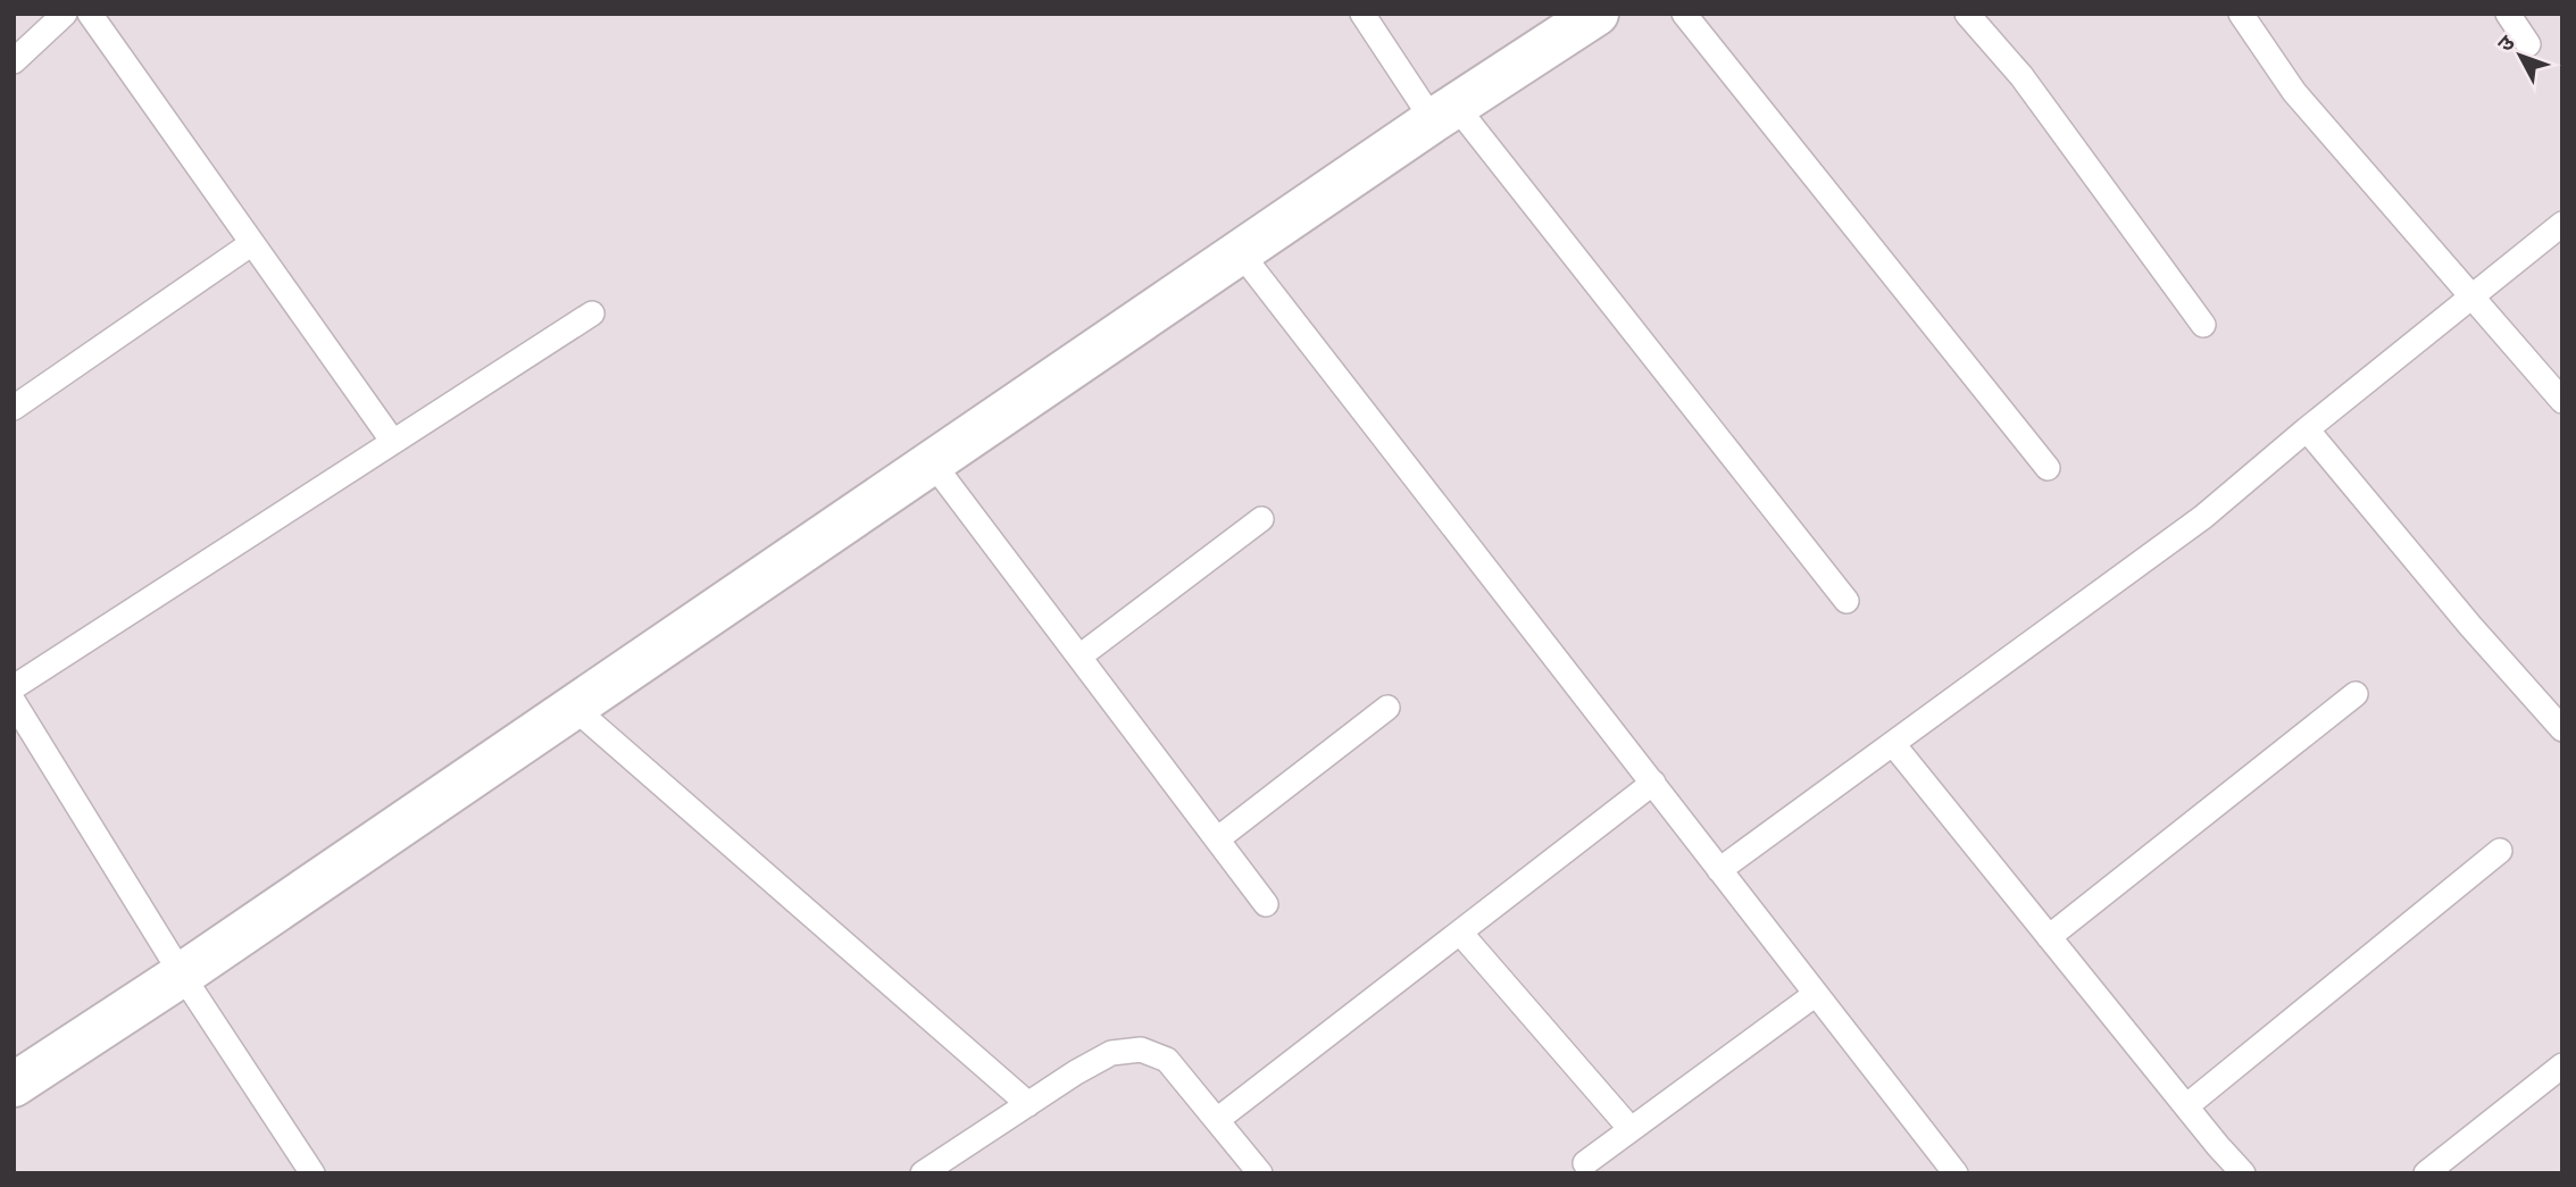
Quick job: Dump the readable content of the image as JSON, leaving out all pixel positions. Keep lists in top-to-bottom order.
{
  "north": "top left"
}
